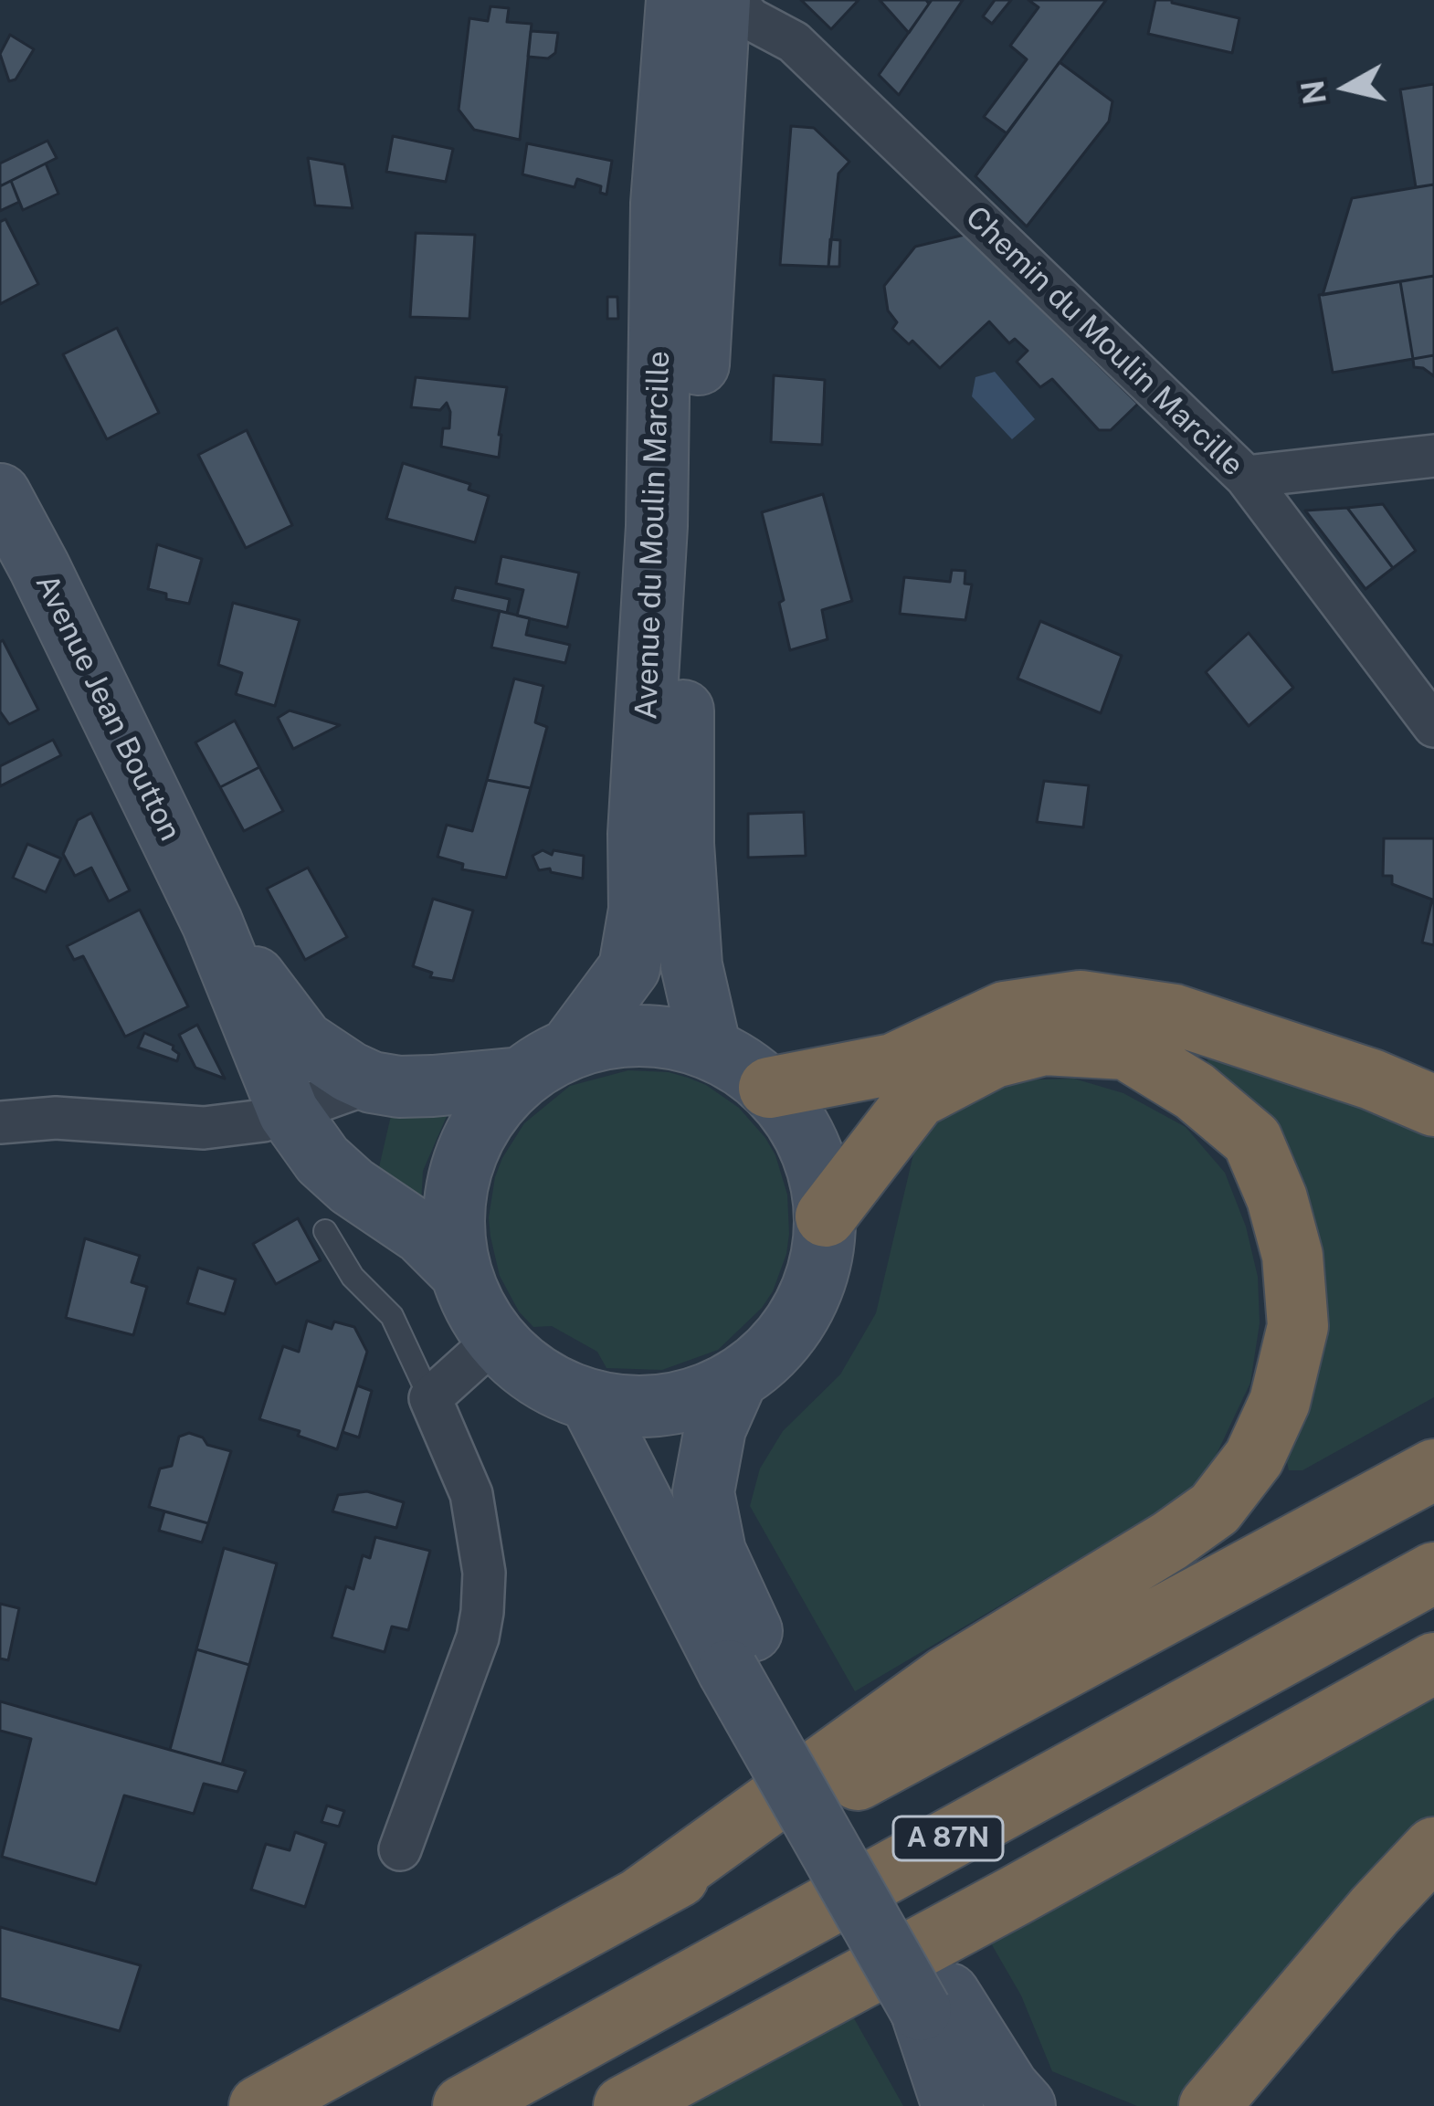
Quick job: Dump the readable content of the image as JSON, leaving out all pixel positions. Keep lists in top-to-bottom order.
{
  "streets": {
    "highway": ["A 87N"],
    "main road": ["Avenue du Moulin Marcille", "Avenue Jean Boutton"],
    "street": ["Chemin du Moulin Marcille"]
  },
  "crossings": [
    ["Avenue du Moulin Marcille", "Avenue Jean Boutton"]
  ],
  "north": "left"
}
